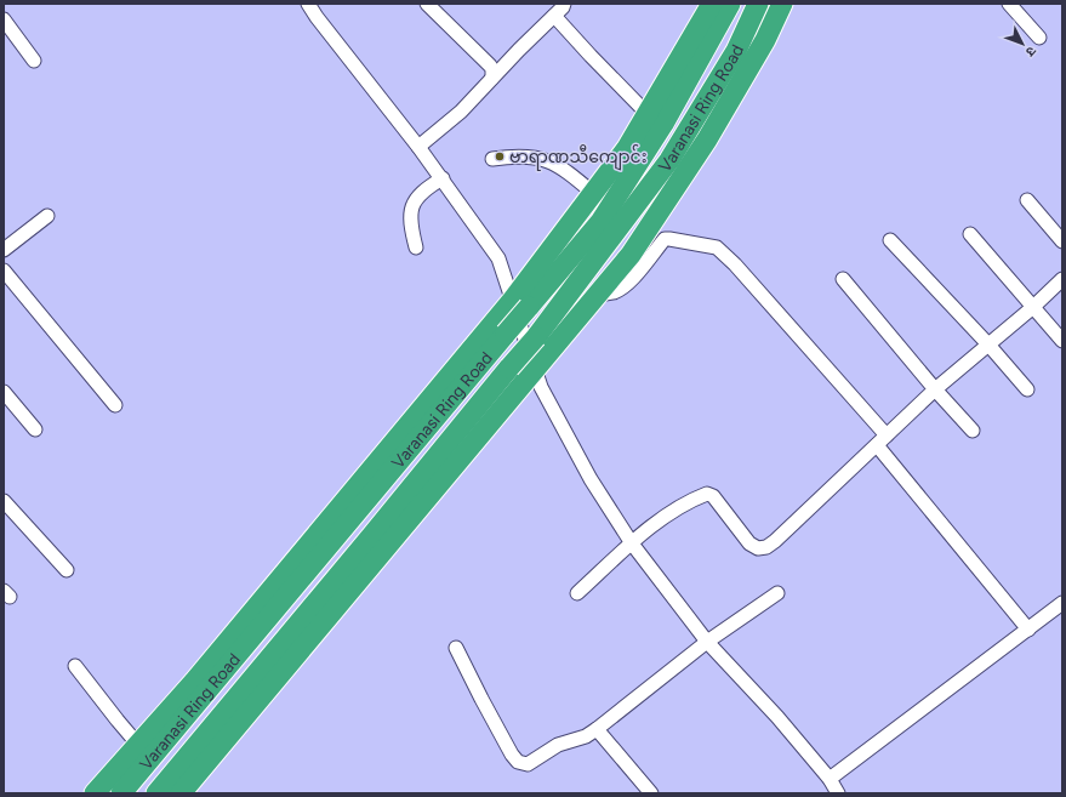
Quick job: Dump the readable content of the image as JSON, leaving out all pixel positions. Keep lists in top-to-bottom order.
{
  "streets": {
    "highway": ["Varanasi Ring Road"]
  },
  "places": ["ဗာရာဏသီကျောင်း"],
  "north": "bottom right"
}
